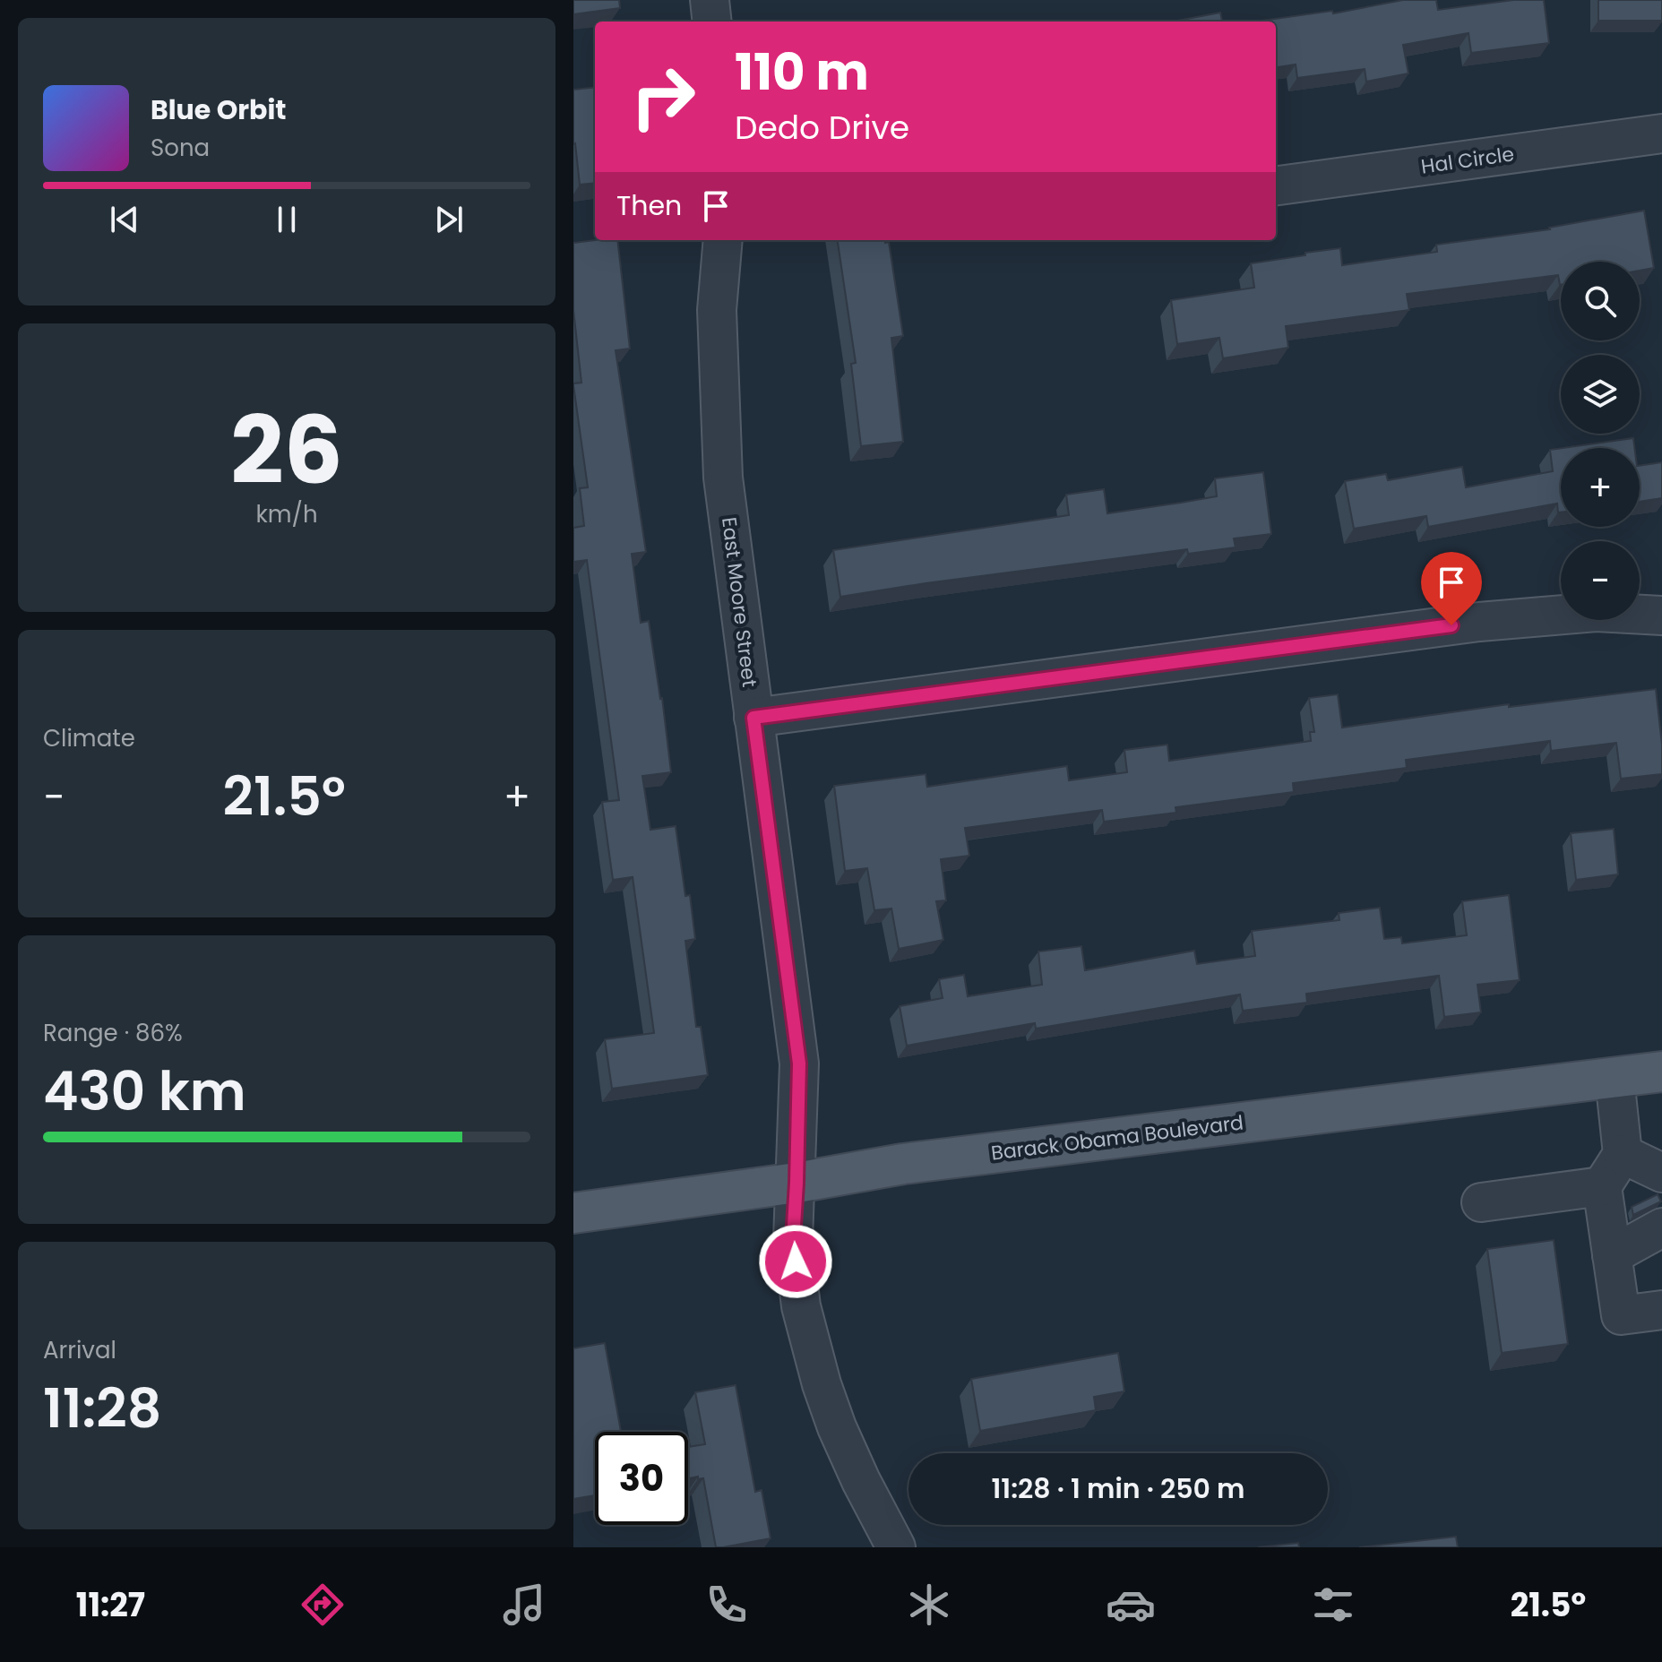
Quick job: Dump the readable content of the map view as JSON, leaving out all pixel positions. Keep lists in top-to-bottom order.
{
  "streets": {
    "main road": ["Barack Obama Boulevard"],
    "street": ["Hal Circle", "East Moore Street"]
  },
  "crossings": [
    ["East Moore Street", "Barack Obama Boulevard"]
  ],
  "page": {
    "turn": ["110 m", "Dedo Drive"],
    "song": ["Blue Orbit", "Sona"],
    "then": "Then",
    "map_buttons": ["+", "−"],
    "tile": [
      ["26", "km/h"],
      "Climate",
      ["Range · 86%", "430 km"],
      ["Arrival", "11:28"]
    ],
    "heat": ["−", "21.5°", "+"],
    "limit": "30",
    "trip": "11:28 · 1 min · 250 m",
    "tabs": ["11:27", "21.5°"]
  }
}
